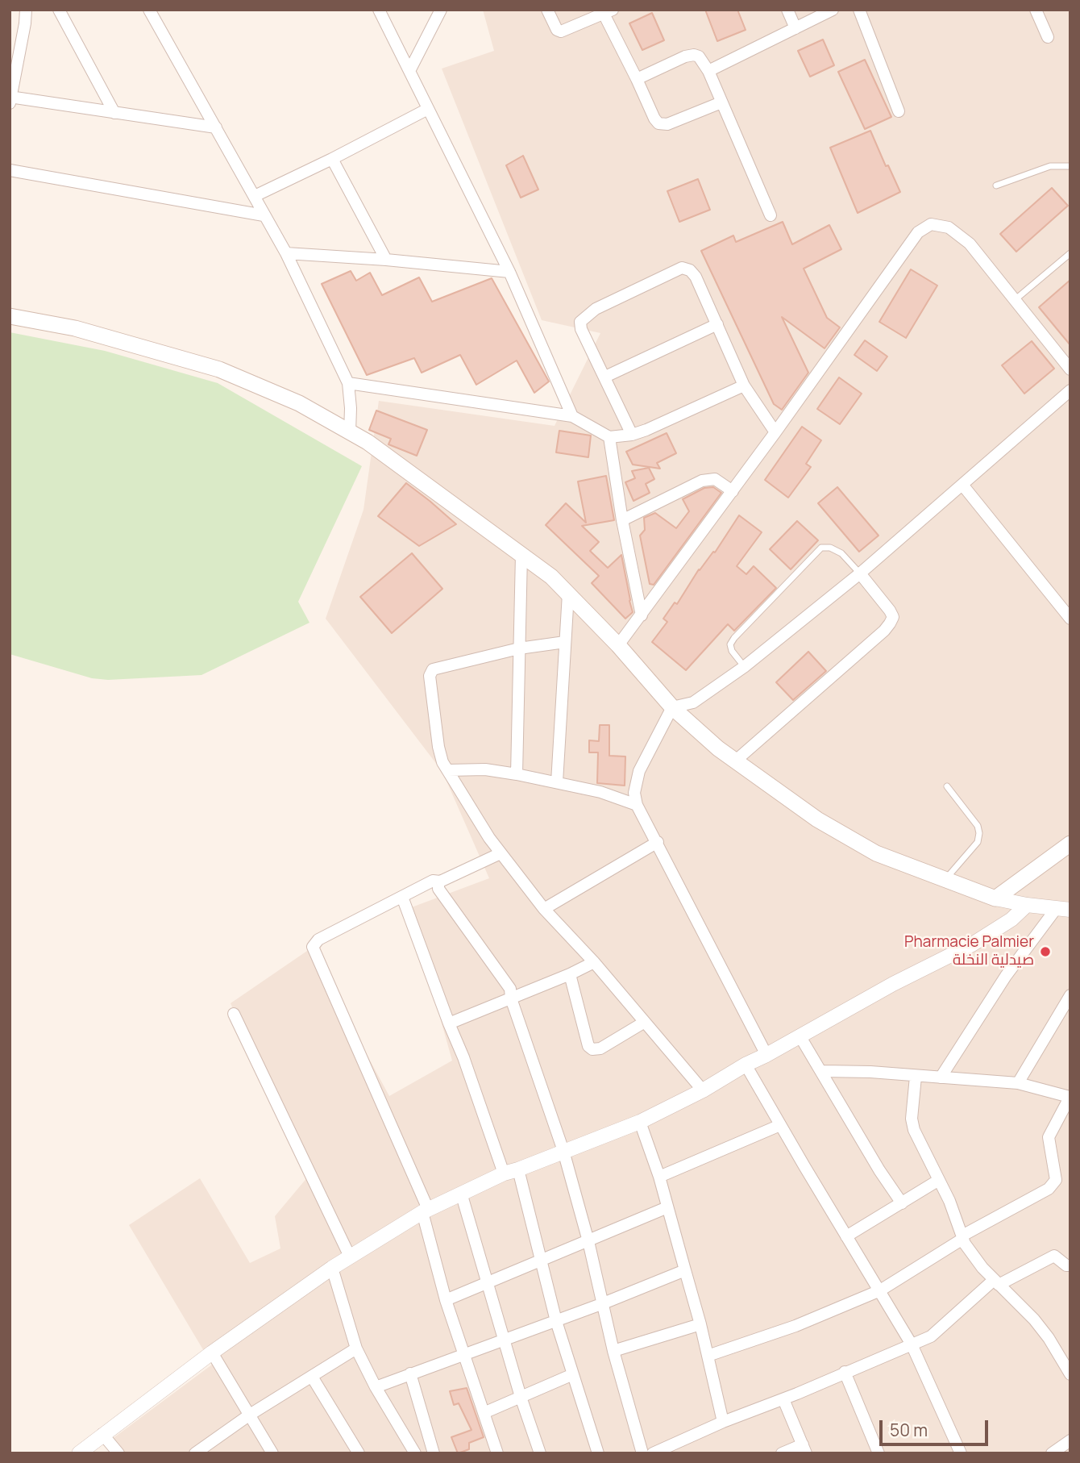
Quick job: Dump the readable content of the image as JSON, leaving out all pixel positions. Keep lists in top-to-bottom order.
{
  "places": ["Pharmacie Palmier صيدلية النخلة"],
  "scale_bar": "50 m"
}
